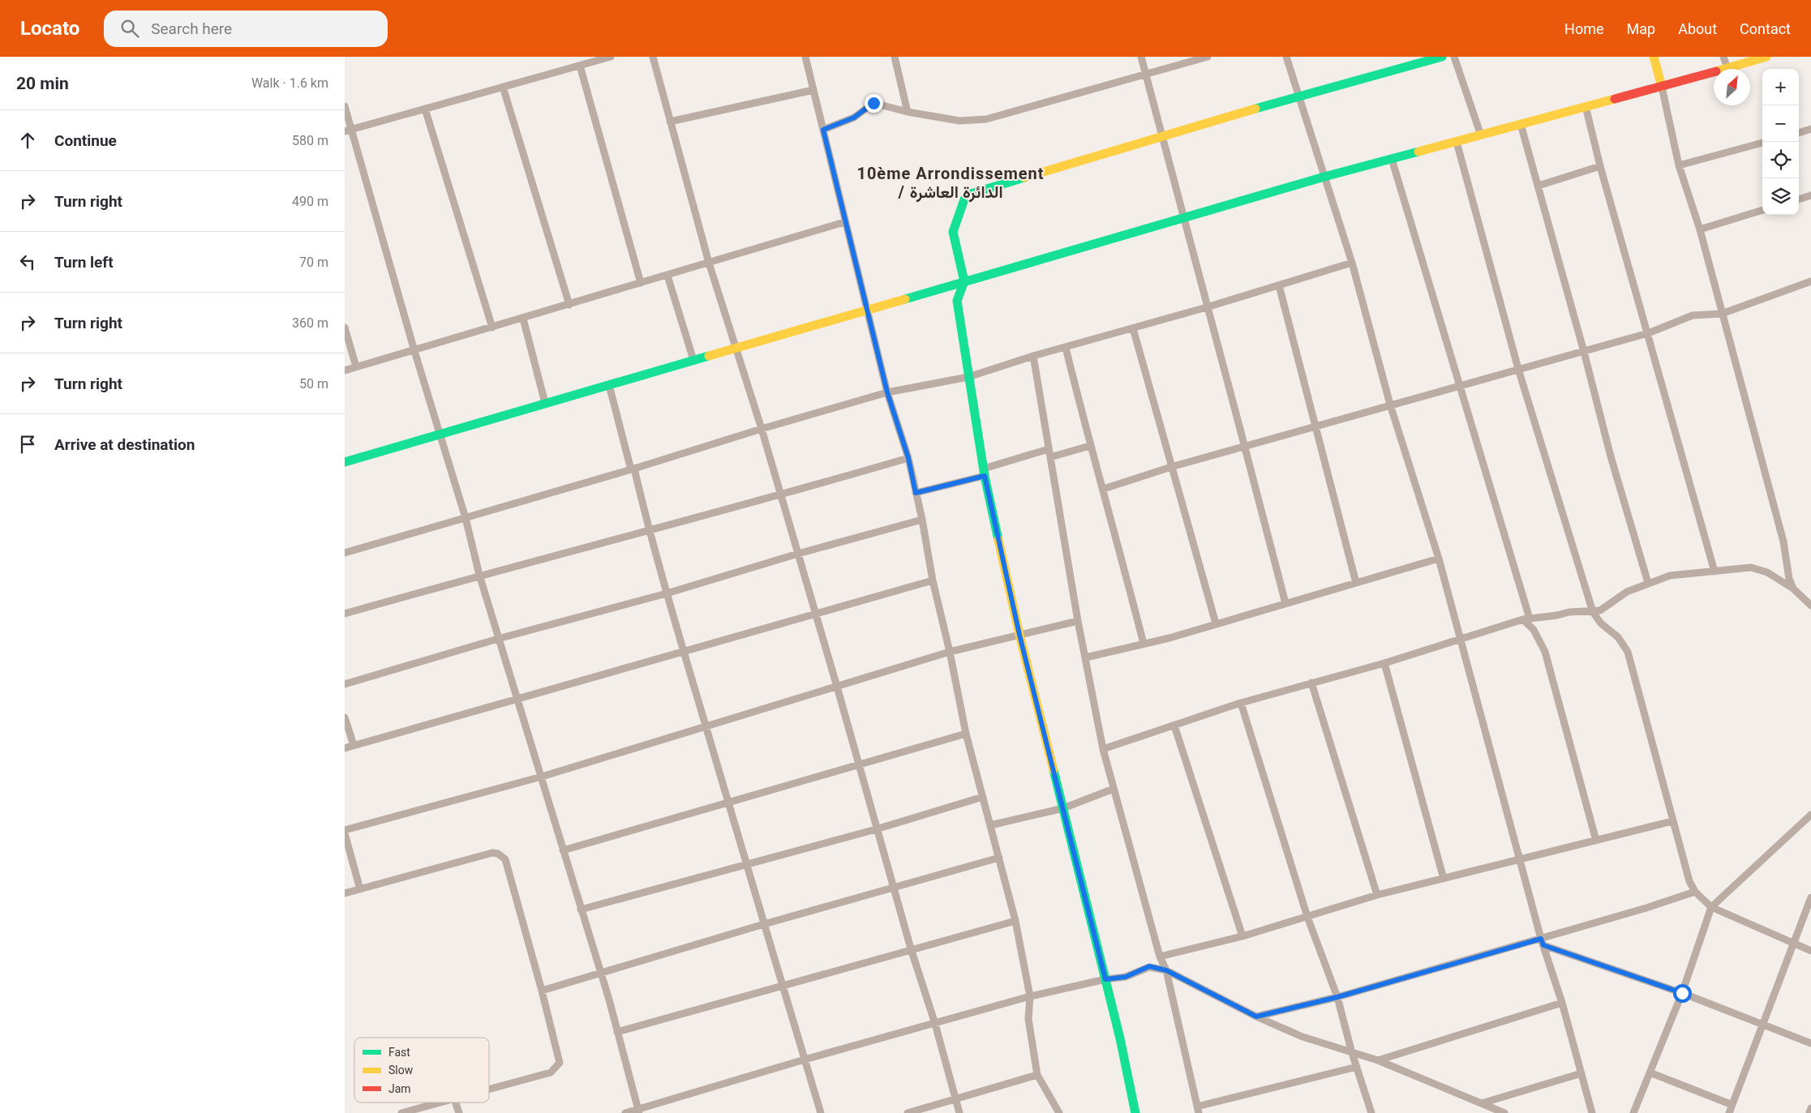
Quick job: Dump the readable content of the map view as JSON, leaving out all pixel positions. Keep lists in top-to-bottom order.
{
  "districts": ["10ème Arrondissement / الدائرة العاشرة"],
  "legend": ["Fast", "Slow", "Jam"],
  "north": "top right",
  "page": {
    "header": "Locato",
    "search": "Search here",
    "nav": [
      "Home",
      "Map",
      "About",
      "Contact"
    ],
    "heading": ["20 min", "Walk · 1.6 km"],
    "map_buttons": ["+", "−"],
    "list": [
      ["Continue", "580 m"],
      ["Turn right", "490 m"],
      ["Turn left", "70 m"],
      ["Turn right", "360 m"],
      ["Turn right", "50 m"],
      "Arrive at destination"
    ]
  }
}
